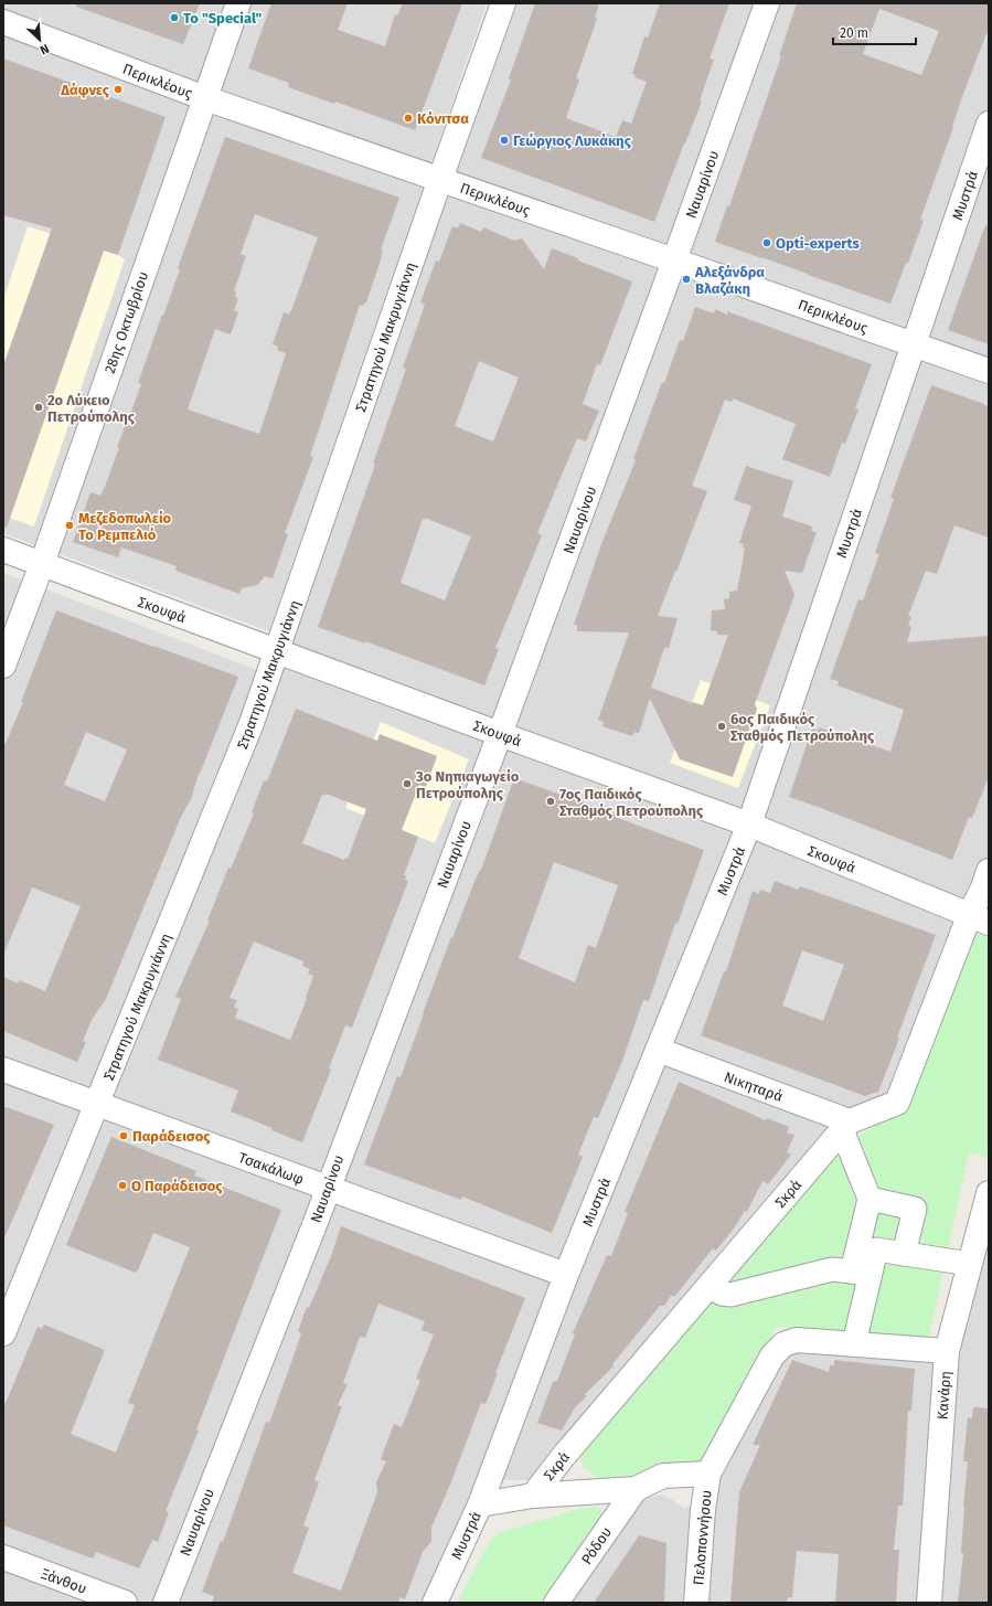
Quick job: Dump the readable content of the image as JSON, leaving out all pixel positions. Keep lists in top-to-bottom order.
{
  "streets": {
    "street": [
      "Περικλέους",
      "Ναυαρίνου",
      "Μυστρά",
      "28ης Οκτωβρίου",
      "Στρατηγού Μακρυγιάννη",
      "Σκουφά",
      "Νικηταρά",
      "Τσακάλωφ",
      "Σκρά",
      "Κανάρη",
      "Πελοποννήσου",
      "Ρόδου",
      "Ξάνθου"
    ]
  },
  "crossings": [
    ["Περικλέους", "Ναυαρίνου"],
    ["Περικλέους", "Μυστρά"],
    ["Περικλέους", "28ης Οκτωβρίου"],
    ["Περικλέους", "Στρατηγού Μακρυγιάννη"],
    ["Ναυαρίνου", "Σκουφά"],
    ["Ναυαρίνου", "Τσακάλωφ"],
    ["Μυστρά", "Σκουφά"],
    ["Μυστρά", "Νικηταρά"],
    ["Μυστρά", "Τσακάλωφ"],
    ["28ης Οκτωβρίου", "Σκουφά"],
    ["Στρατηγού Μακρυγιάννη", "Σκουφά"],
    ["Στρατηγού Μακρυγιάννη", "Τσακάλωφ"],
    ["Σκουφά", "Σκρά"],
    ["Νικηταρά", "Σκρά"],
    ["Κανάρη", "Πελοποννήσου"]
  ],
  "places": [
    "Το \"Special\"",
    "Δάφνες",
    "Κόνιτσα",
    "Γεώργιος Λυκάκης",
    "Opti-experts",
    "Αλεξάνδρα Βλαζάκη",
    "2ο Λύκειο Πετρούπολης",
    "Μεζεδοπωλείο Το Ρεμπελιό",
    "6ος Παιδικός Σταθμός Πετρούπολης",
    "3ο Νηπιαγωγείο Πετρούπολης",
    "7ος Παιδικός Σταθμός Πετρούπολης",
    "Παράδεισος",
    "Ο Παράδεισος"
  ],
  "scale_bar": "20 m",
  "north": "bottom right"
}
